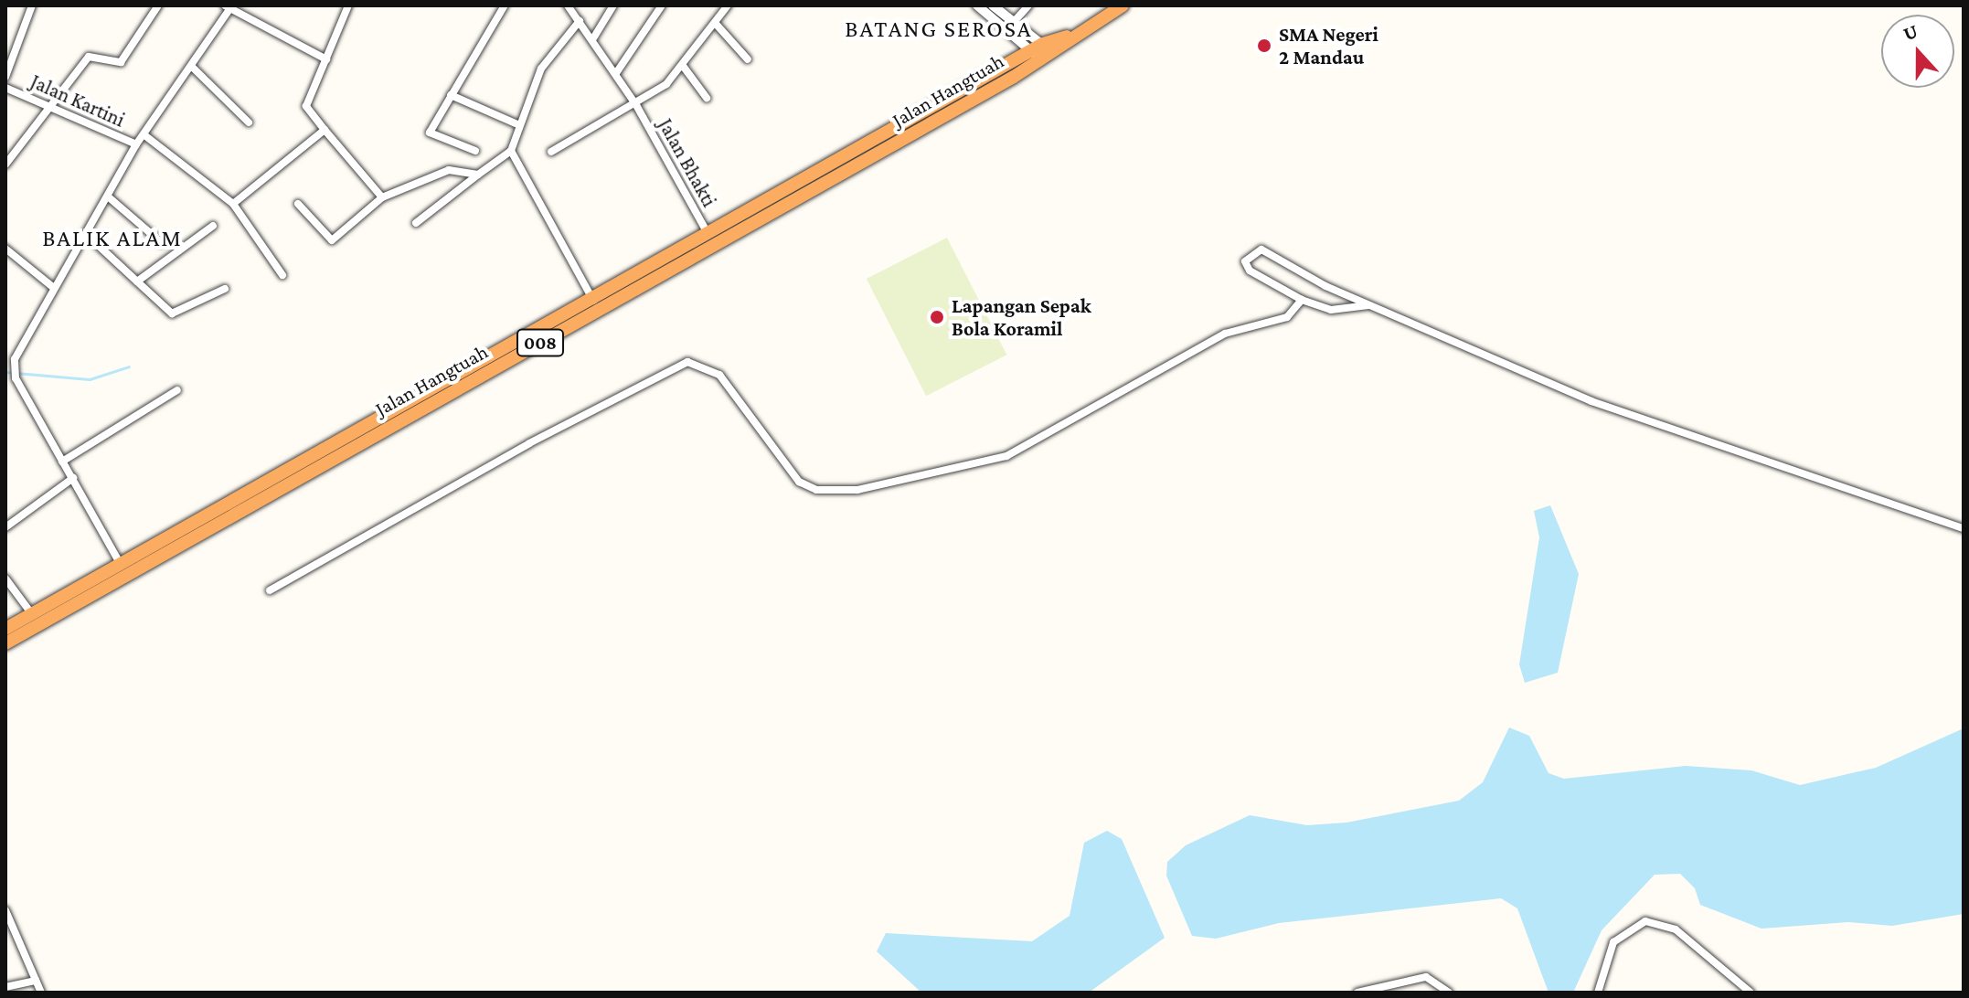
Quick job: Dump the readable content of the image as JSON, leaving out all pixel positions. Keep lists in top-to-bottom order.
{
  "streets": {
    "highway": ["Jalan Hangtuah", "008"],
    "street": ["Jalan Kartini", "Jalan Bhakti"]
  },
  "crossings": [
    ["Jalan Hangtuah", "Jalan Bhakti"]
  ],
  "districts": ["BATANG SEROSA", "BALIK ALAM"],
  "places": ["SMA Negeri 2 Mandau", "Lapangan Sepak Bola Koramil"],
  "north": "top"
}
